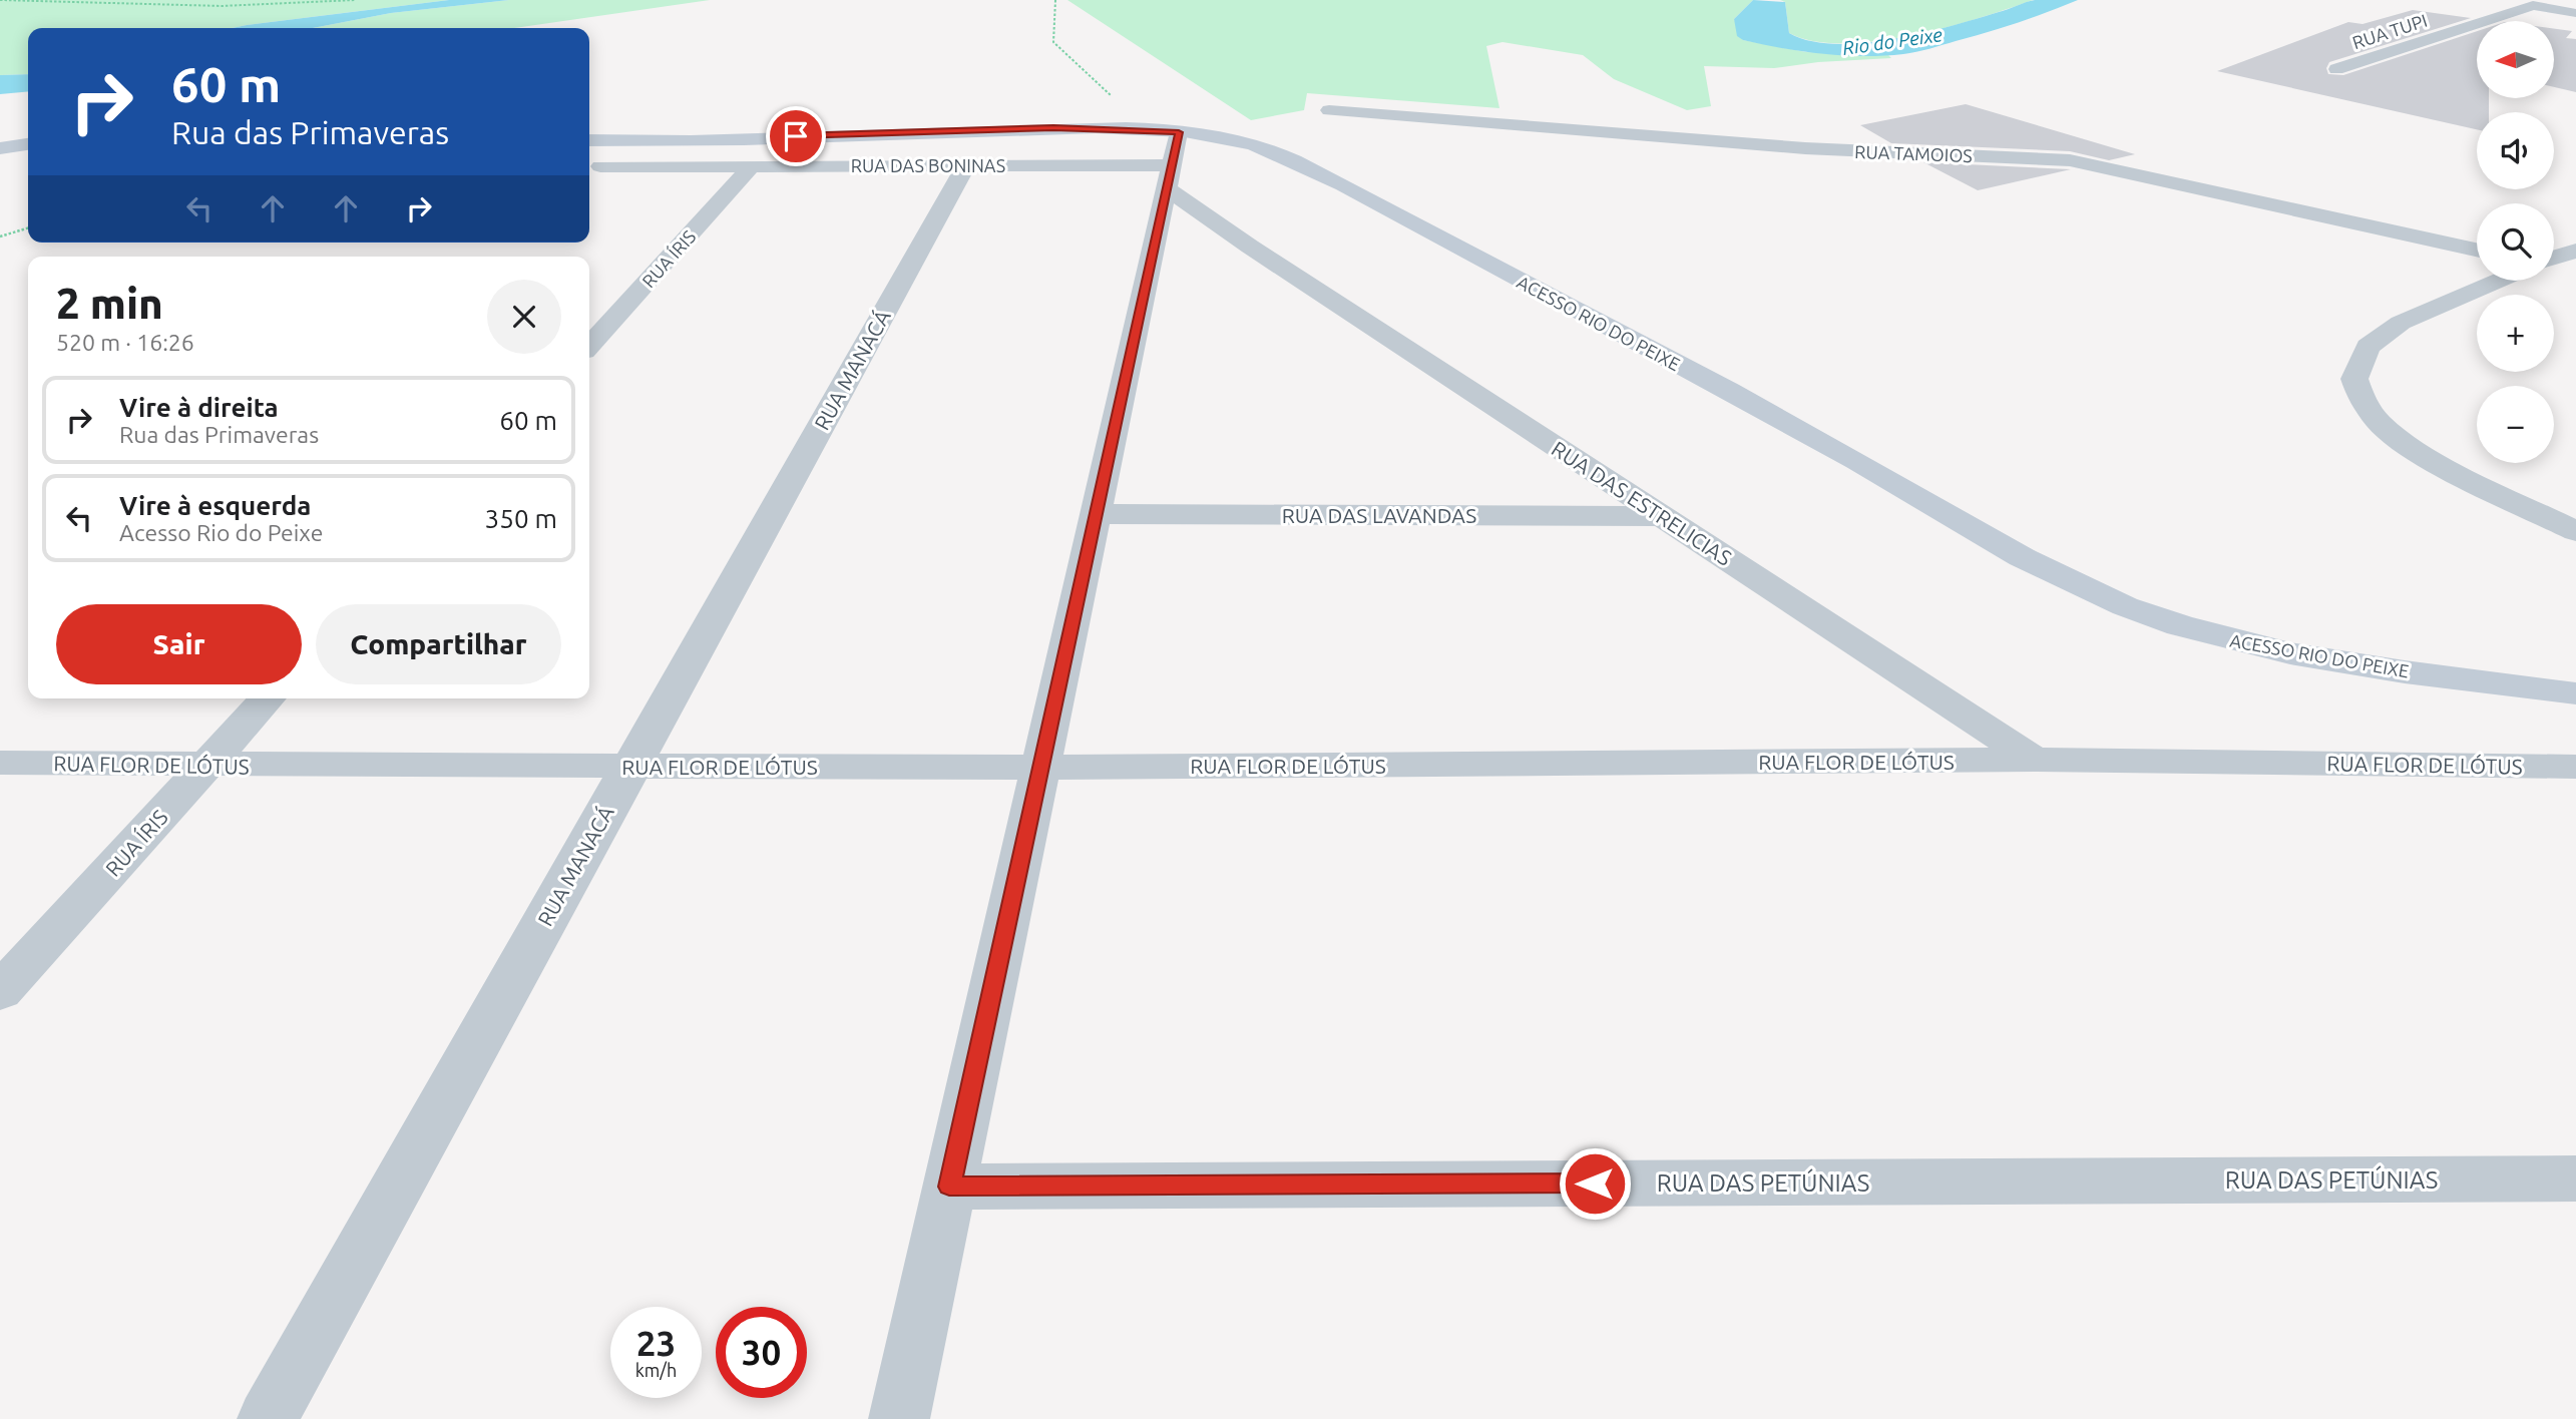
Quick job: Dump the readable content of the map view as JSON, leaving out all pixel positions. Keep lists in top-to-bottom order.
{
  "streets": {
    "street": [
      "RUA TUPI",
      "RUA TAMOIOS",
      "RUA DAS BONINAS",
      "RUA ÍRIS",
      "ACESSO RIO DO PEIXE",
      "RUA MANACÁ",
      "RUA DAS ESTRELICIAS",
      "RUA DAS LAVANDAS",
      "RUA FLOR DE LÓTUS",
      "RUA DAS PETÚNIAS"
    ]
  },
  "crossings": [
    ["RUA DAS BONINAS", "RUA ÍRIS"],
    ["RUA DAS BONINAS", "ACESSO RIO DO PEIXE"],
    ["RUA DAS BONINAS", "RUA MANACÁ"],
    ["RUA DAS BONINAS", "RUA DAS ESTRELICIAS"],
    ["RUA ÍRIS", "RUA FLOR DE LÓTUS"],
    ["ACESSO RIO DO PEIXE", "RUA DAS ESTRELICIAS"],
    ["RUA MANACÁ", "RUA FLOR DE LÓTUS"],
    ["RUA DAS ESTRELICIAS", "RUA DAS LAVANDAS"],
    ["RUA DAS ESTRELICIAS", "RUA FLOR DE LÓTUS"]
  ],
  "water": ["Rio do Peixe"],
  "north": "left",
  "page": {
    "map_buttons": ["+", "−"],
    "turn": ["60 m", "Rua das Primaveras"],
    "heading": ["2 min", "520 m · 16:26"],
    "list": [
      {
        "name": "Vire à direita",
        "note": "Rua das Primaveras",
        "value": "60 m"
      },
      {
        "name": "Vire à esquerda",
        "note": "Acesso Rio do Peixe",
        "value": "350 m"
      }
    ],
    "buttons": ["Sair", "Compartilhar"],
    "speed": "23 km/h",
    "limit": "30"
  }
}
